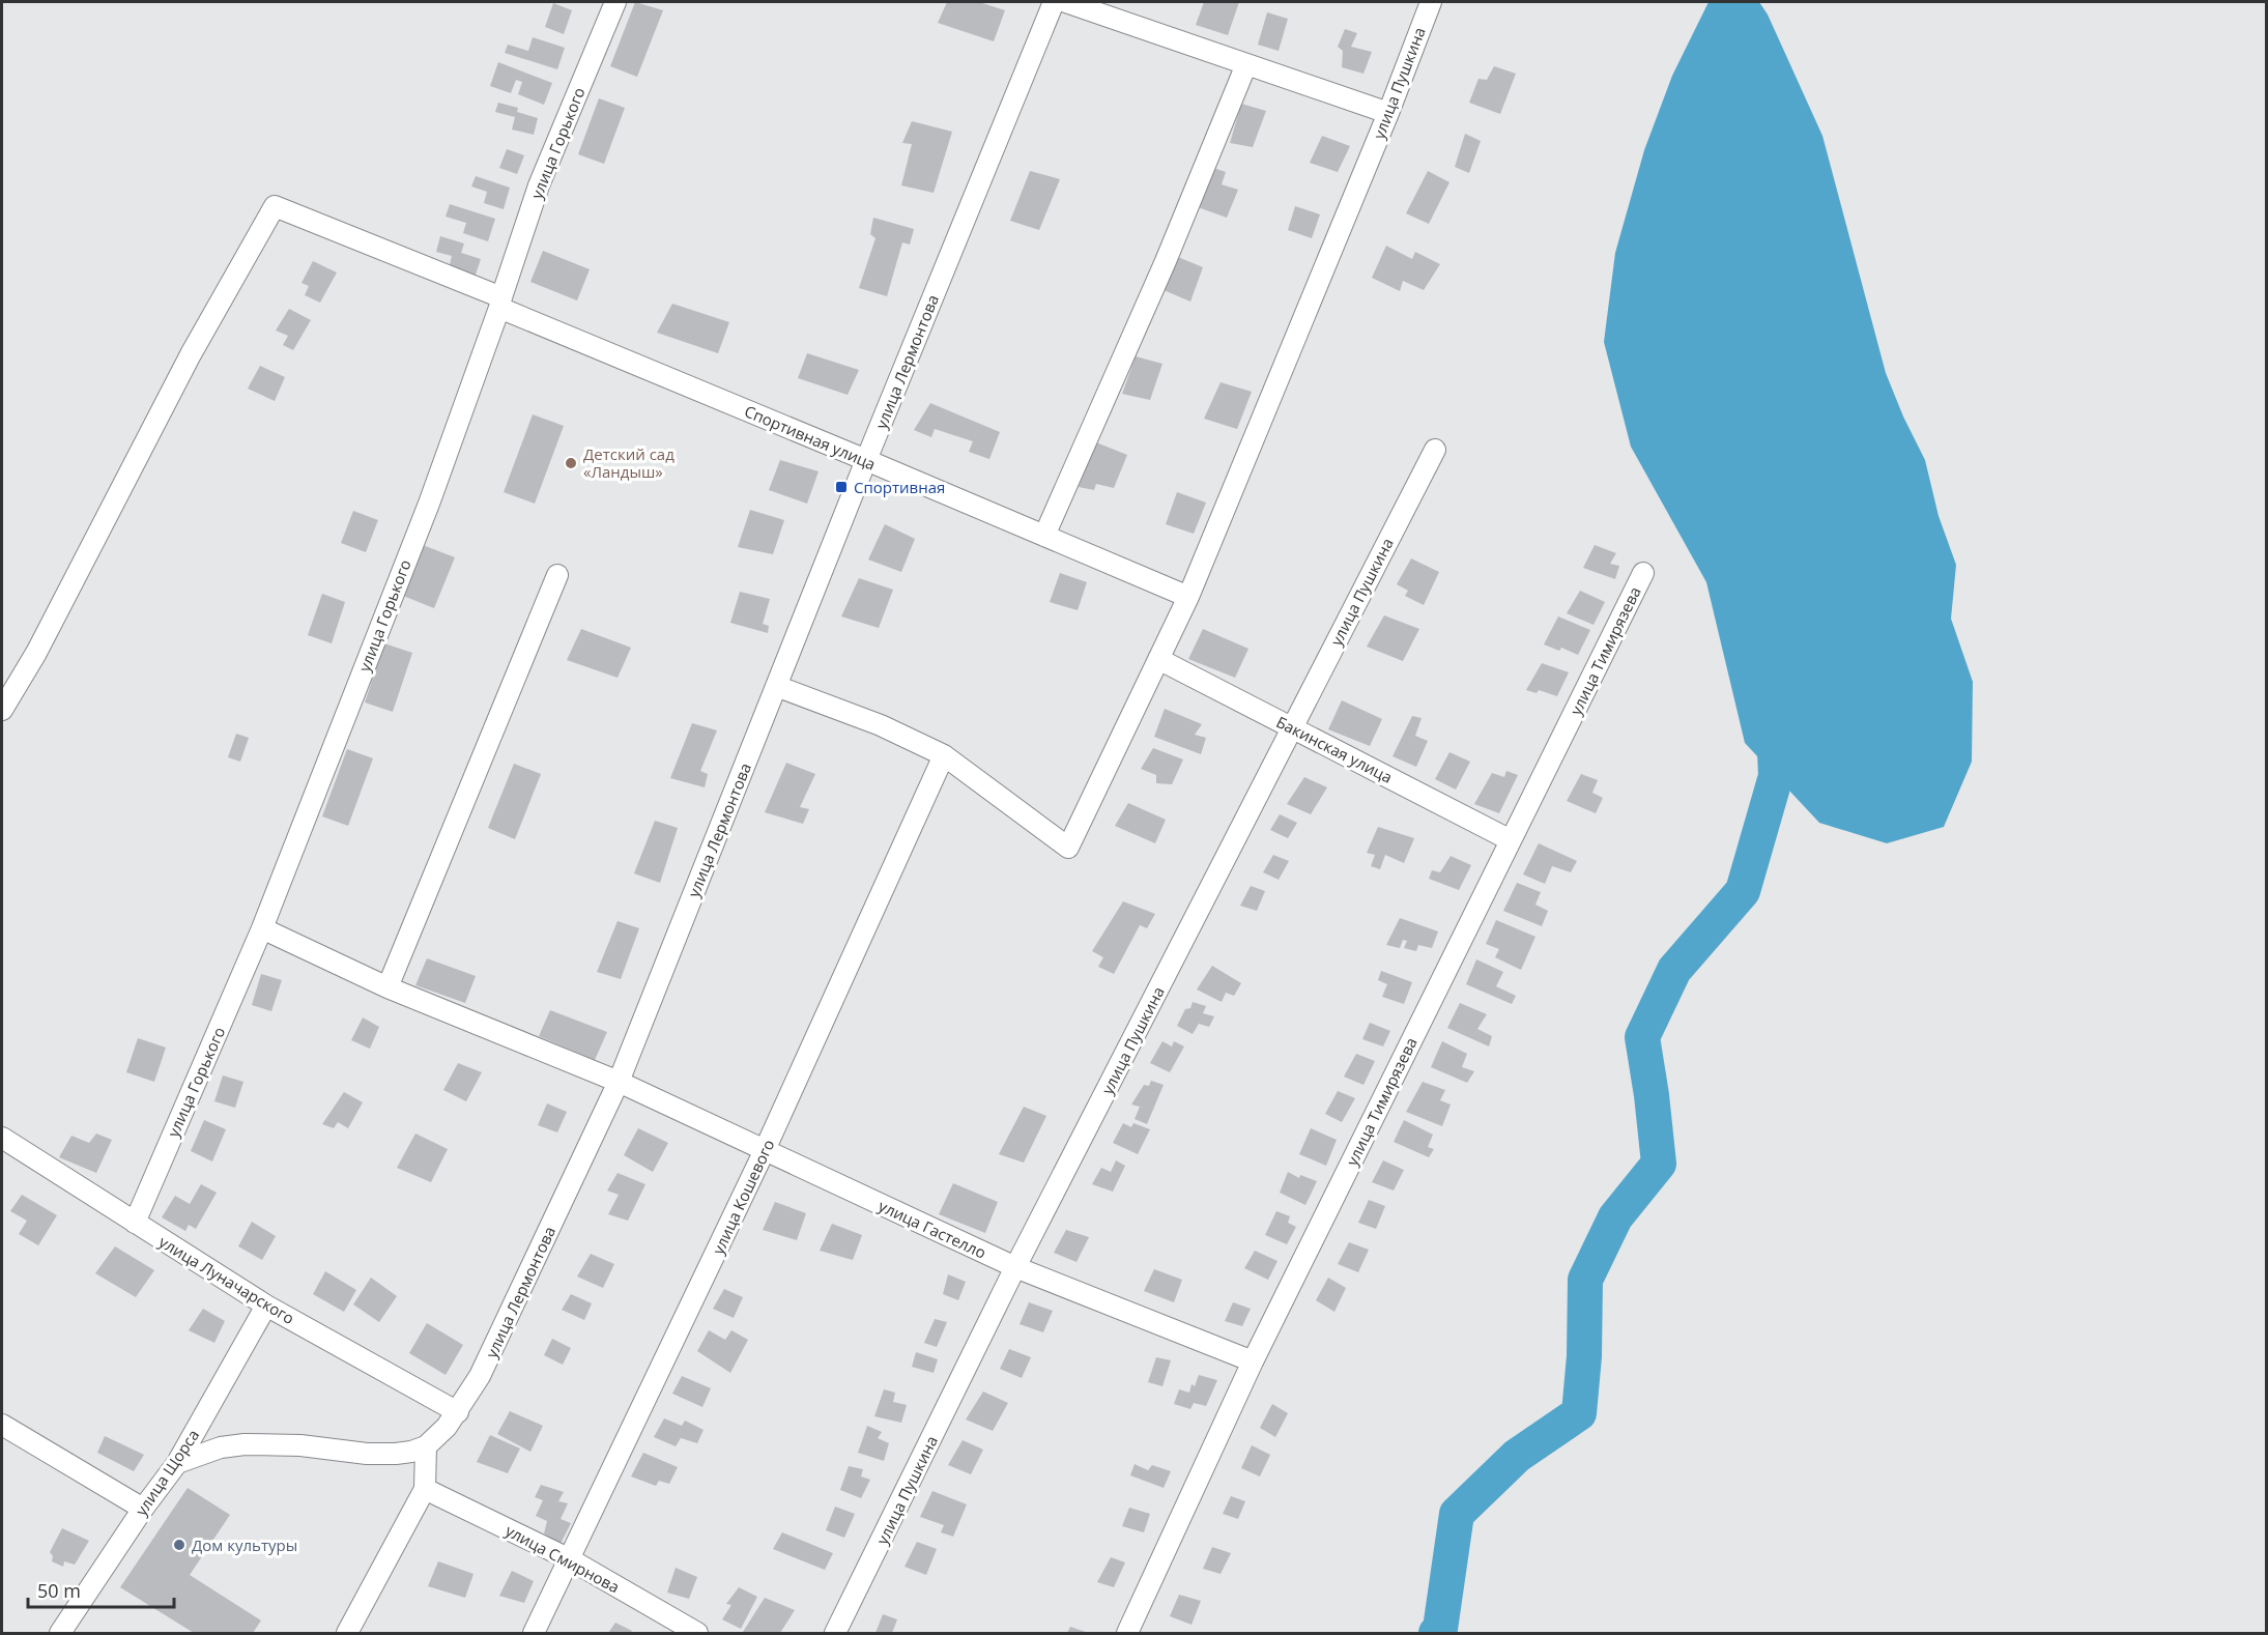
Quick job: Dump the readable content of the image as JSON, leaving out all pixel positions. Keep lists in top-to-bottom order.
{
  "streets": {
    "street": [
      "улица Пушкина",
      "улица Горького",
      "улица Лермонтова",
      "Спортивная улица",
      "улица Тимирязева",
      "Бакинская улица",
      "улица Кошевого",
      "улица Гастелло",
      "улица Луначарского",
      "улица Щорса",
      "улица Смирнова"
    ]
  },
  "crossings": [
    ["улица Пушкина", "Спортивная улица"],
    ["улица Пушкина", "Бакинская улица"],
    ["улица Пушкина", "улица Кошевого"],
    ["улица Пушкина", "улица Гастелло"],
    ["улица Горького", "Спортивная улица"],
    ["улица Горького", "улица Гастелло"],
    ["улица Горького", "улица Луначарского"],
    ["улица Лермонтова", "Спортивная улица"],
    ["улица Лермонтова", "улица Гастелло"],
    ["улица Лермонтова", "улица Луначарского"],
    ["улица Тимирязева", "Бакинская улица"],
    ["улица Тимирязева", "улица Гастелло"],
    ["улица Кошевого", "улица Гастелло"],
    ["улица Кошевого", "улица Смирнова"],
    ["улица Луначарского", "улица Щорса"]
  ],
  "places": {
    "other": ["Детский сад «Ландыш»", "Дом культуры"],
    "transit": ["Спортивная"]
  },
  "scale_bar": "50 m"
}
